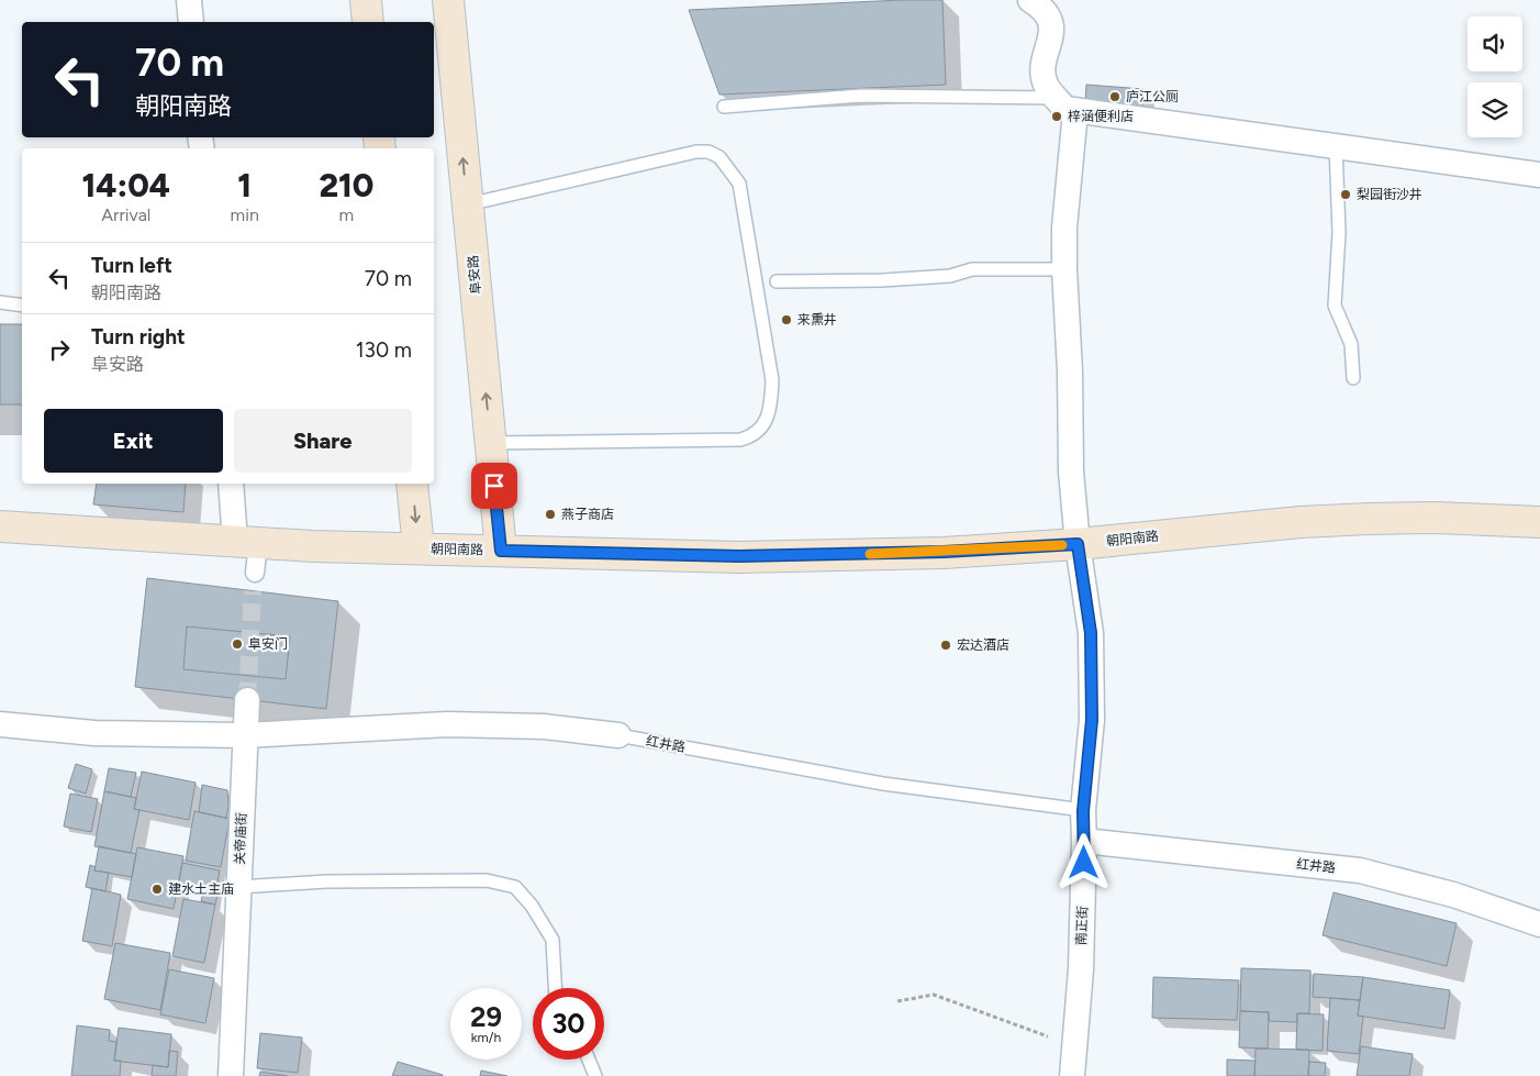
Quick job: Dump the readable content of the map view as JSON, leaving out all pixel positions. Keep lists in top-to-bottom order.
{
  "streets": {
    "main road": ["阜安路", "朝阳南路"],
    "street": ["红井路", "关帝庙街", "南正街"]
  },
  "crossings": [
    ["阜安路", "朝阳南路"],
    ["朝阳南路", "南正街"],
    ["红井路", "关帝庙街"],
    ["红井路", "南正街"]
  ],
  "one_way": ["阜安路"],
  "places": [
    "庐江公厕",
    "梓涵便利店",
    "梨园街沙井",
    "来熏井",
    "燕子商店",
    "阜安门",
    "宏达酒店",
    "建水土主庙"
  ],
  "page": {
    "turn": ["70 m", "朝阳南路"],
    "eta": [
      "14:04",
      "Arrival",
      "1",
      "min",
      "210",
      "m"
    ],
    "list": [
      {
        "name": "Turn left",
        "note": "朝阳南路",
        "value": "70 m"
      },
      {
        "name": "Turn right",
        "note": "阜安路",
        "value": "130 m"
      }
    ],
    "buttons": ["Exit", "Share"],
    "speed": "29 km/h",
    "limit": "30"
  }
}
